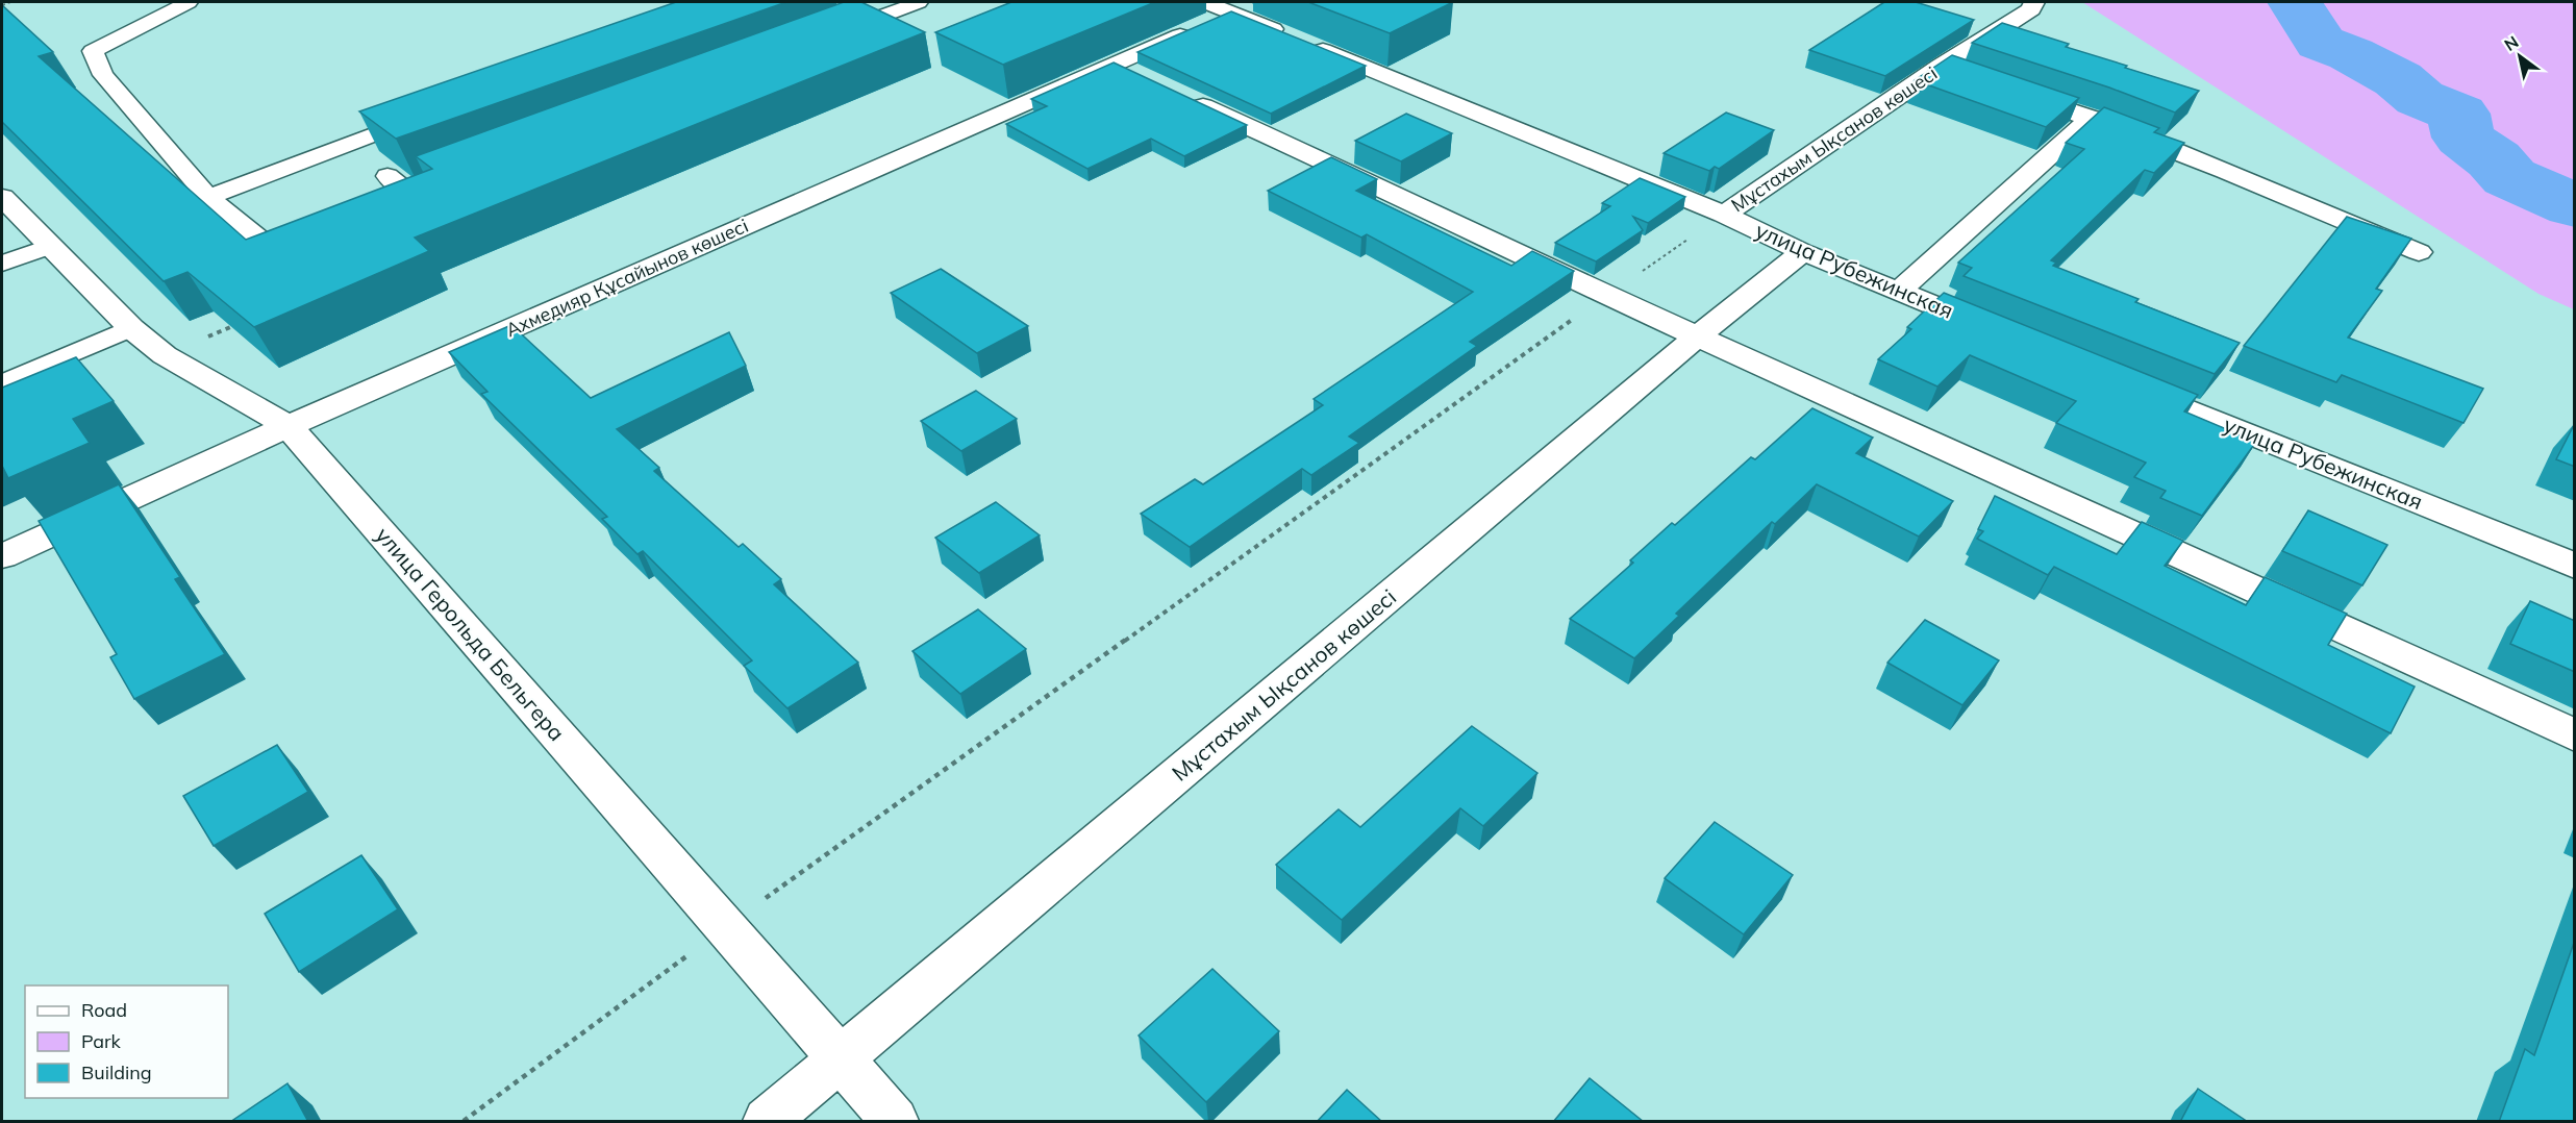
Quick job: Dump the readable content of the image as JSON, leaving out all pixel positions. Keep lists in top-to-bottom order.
{
  "streets": {
    "street": [
      "Мұстахым Ықсанов көшесі",
      "улица Рубежинская",
      "Ахмедияр Құсайынов көшесі",
      "улица Герольда Бельгера"
    ]
  },
  "crossings": [
    ["Мұстахым Ықсанов көшесі", "улица Рубежинская"],
    ["Мұстахым Ықсанов көшесі", "улица Герольда Бельгера"],
    ["улица Рубежинская", "Ахмедияр Құсайынов көшесі"],
    ["Ахмедияр Құсайынов көшесі", "улица Герольда Бельгера"]
  ],
  "legend": ["Road", "Park", "Building"],
  "north": "top left"
}
